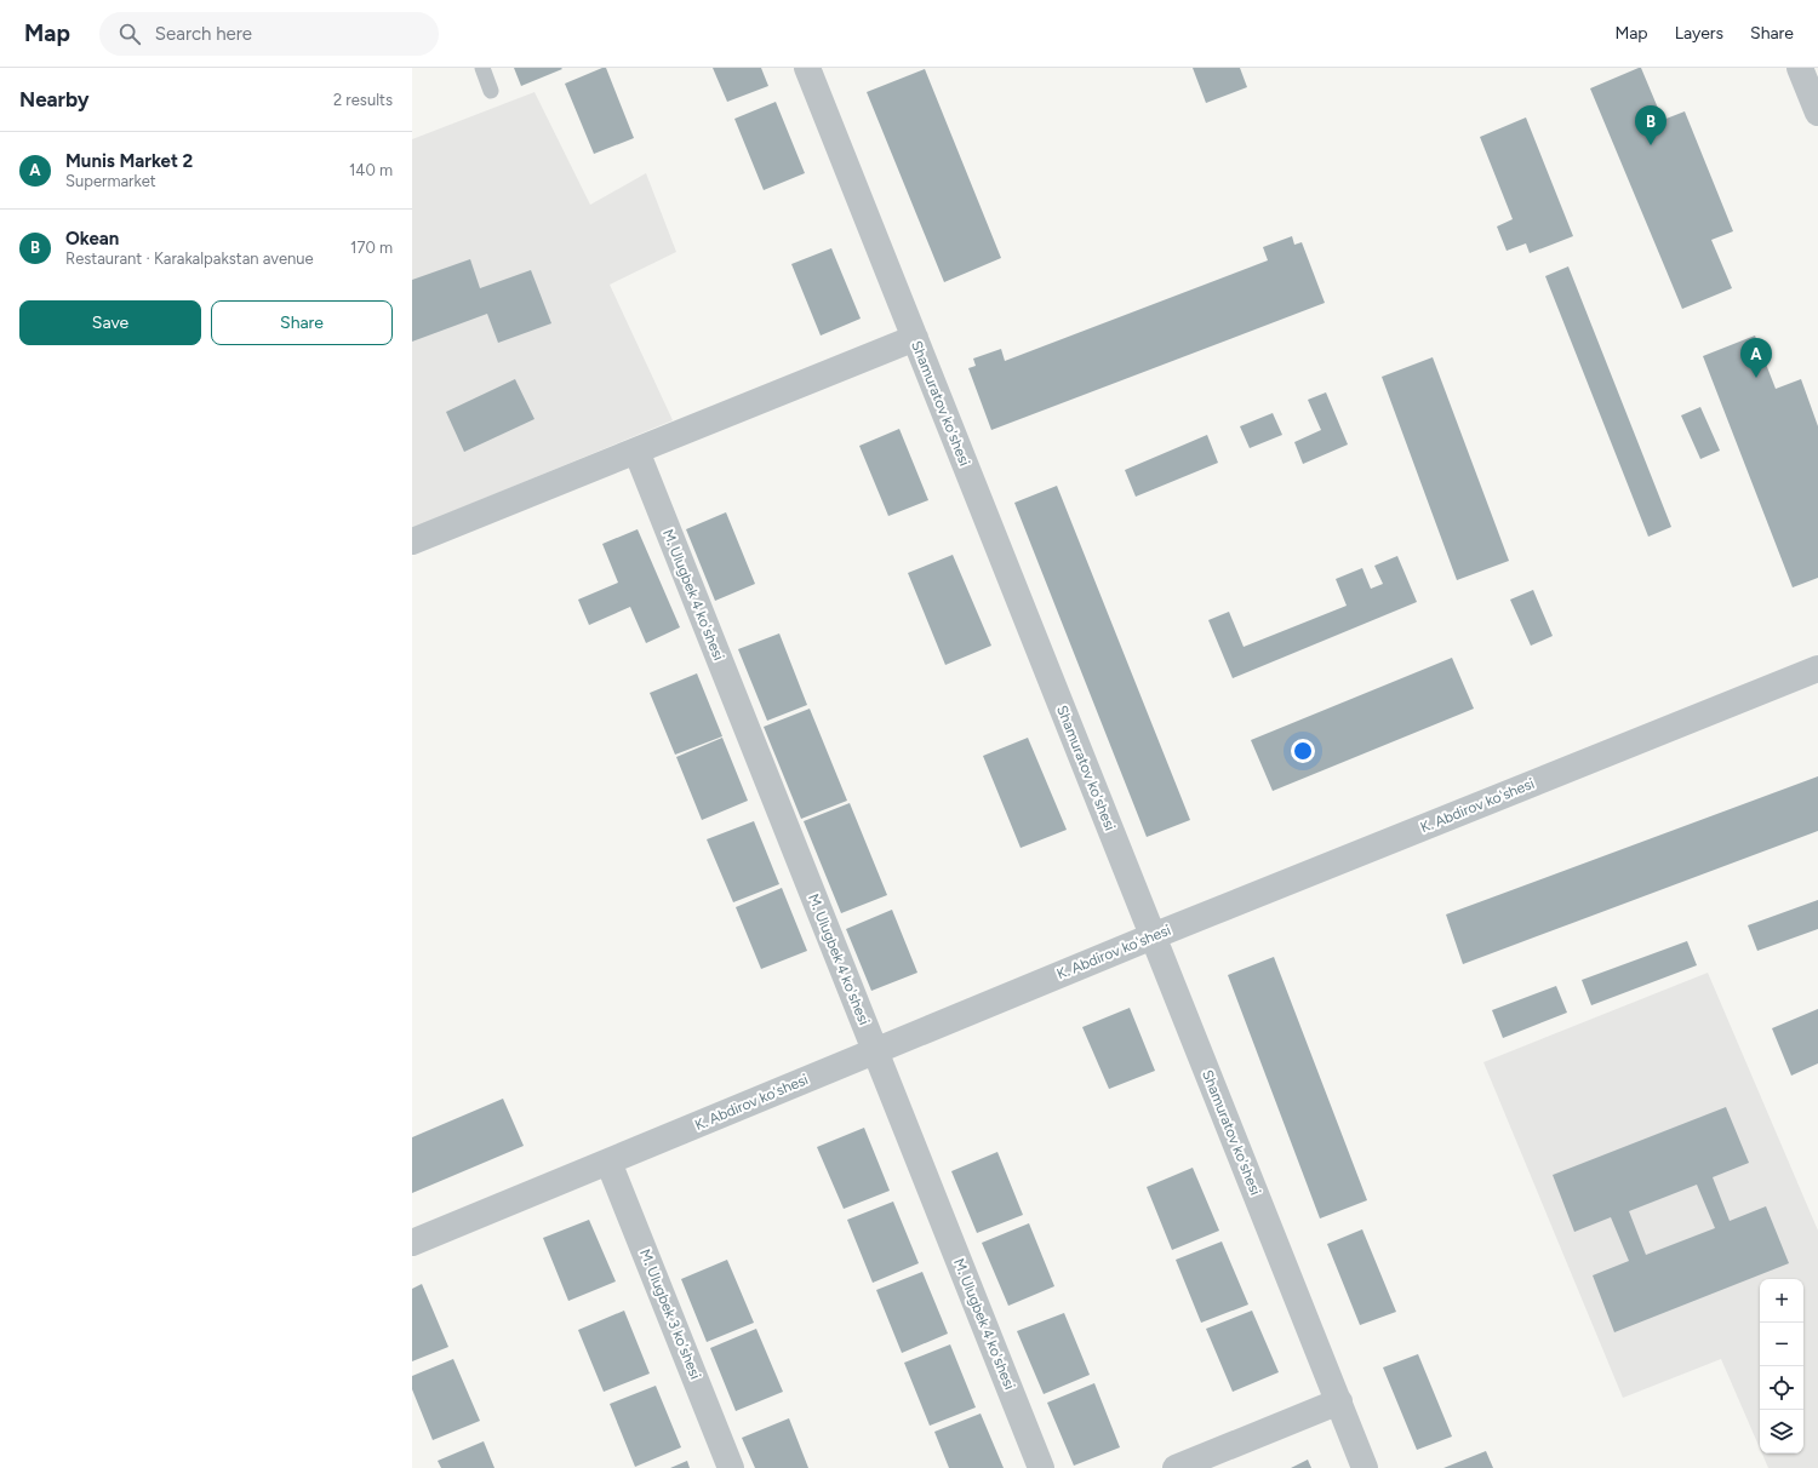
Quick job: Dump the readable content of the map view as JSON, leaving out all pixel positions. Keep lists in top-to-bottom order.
{
  "streets": {
    "street": [
      "Shamuratov ko'shesi",
      "M. Ulugbek 4 ko'shesi",
      "K. Abdirov ko'shesi",
      "M. Ulugbek 3 ko'shesi"
    ]
  },
  "crossings": [
    ["Shamuratov ko'shesi", "K. Abdirov ko'shesi"],
    ["M. Ulugbek 4 ko'shesi", "K. Abdirov ko'shesi"],
    ["K. Abdirov ko'shesi", "M. Ulugbek 3 ko'shesi"]
  ],
  "page": {
    "header": "Map",
    "search": "Search here",
    "nav": ["Map", "Layers", "Share"],
    "heading": ["Nearby", "2 results"],
    "pins": ["B", "A"],
    "list": [
      {
        "mark": "A",
        "name": "Munis Market 2",
        "note": "Supermarket",
        "value": "140 m"
      },
      {
        "mark": "B",
        "name": "Okean",
        "note": "Restaurant · Karakalpakstan avenue",
        "value": "170 m"
      }
    ],
    "buttons": ["Save", "Share"],
    "map_buttons": ["+", "−"]
  }
}
